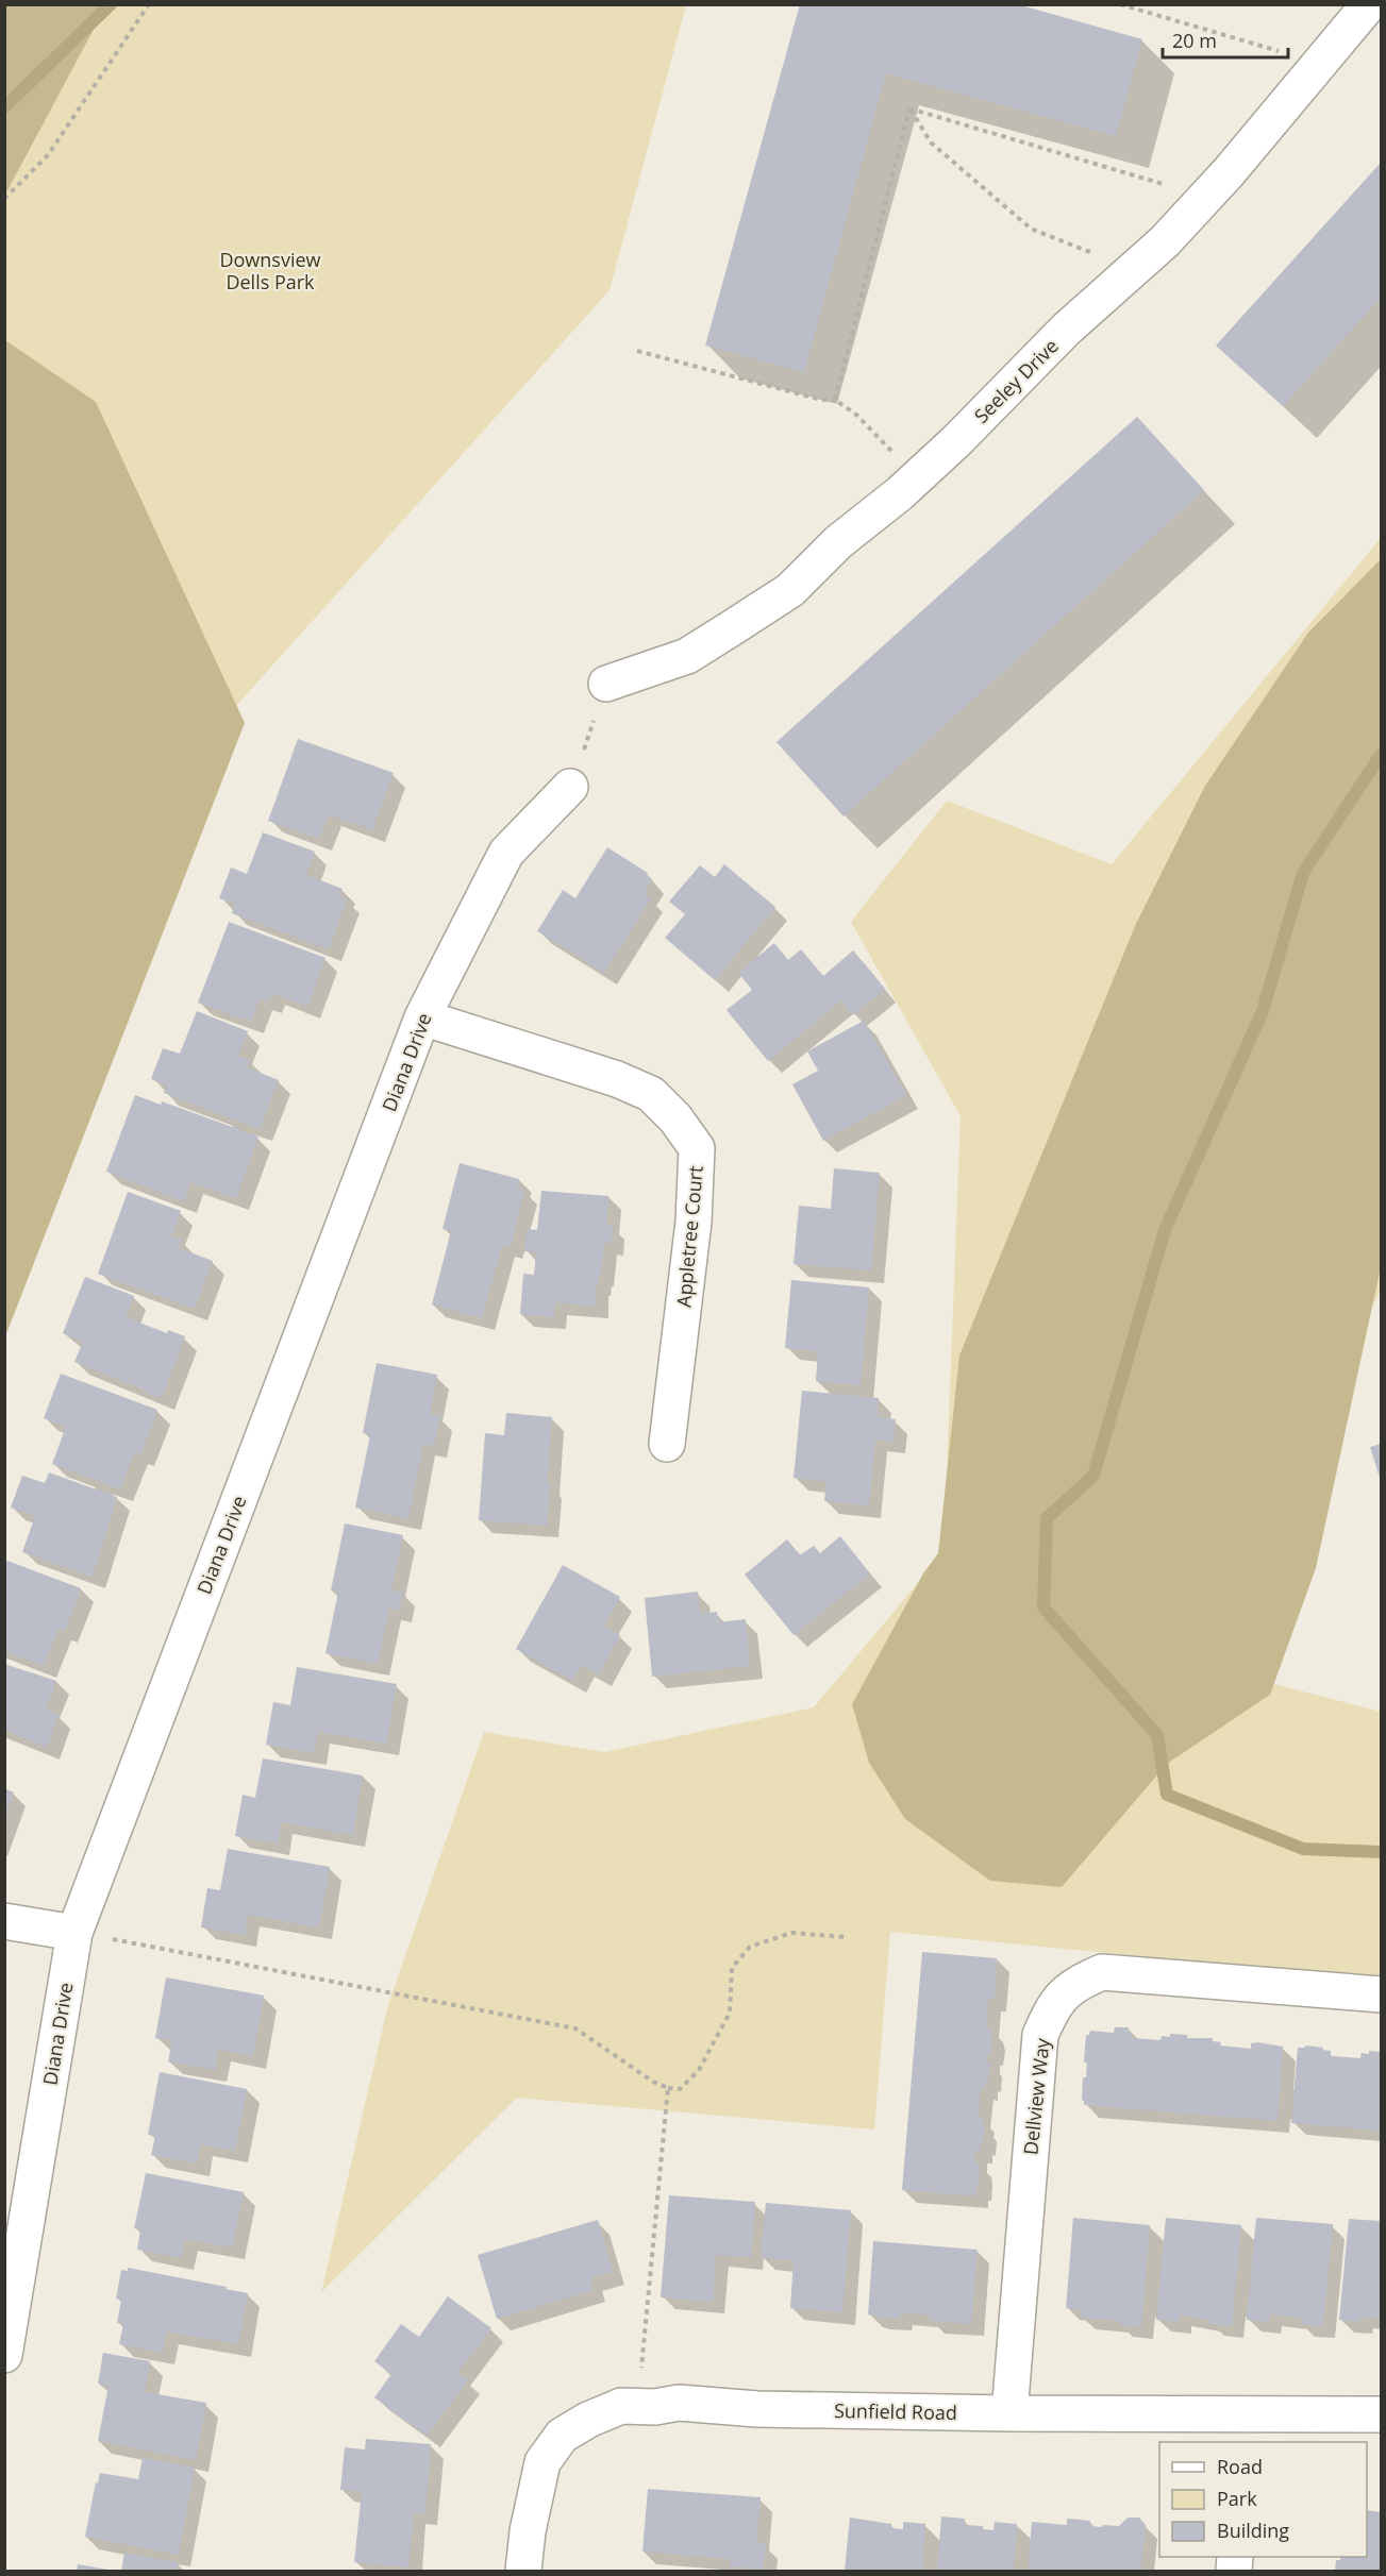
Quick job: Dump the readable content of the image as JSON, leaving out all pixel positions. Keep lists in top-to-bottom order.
{
  "streets": {
    "street": [
      "Seeley Drive",
      "Diana Drive",
      "Appletree Court",
      "Dellview Way",
      "Sunfield Road"
    ]
  },
  "crossings": [
    ["Diana Drive", "Appletree Court"],
    ["Dellview Way", "Sunfield Road"]
  ],
  "parks": ["Downsview Dells Park"],
  "legend": ["Road", "Park", "Building"],
  "scale_bar": "20 m"
}
